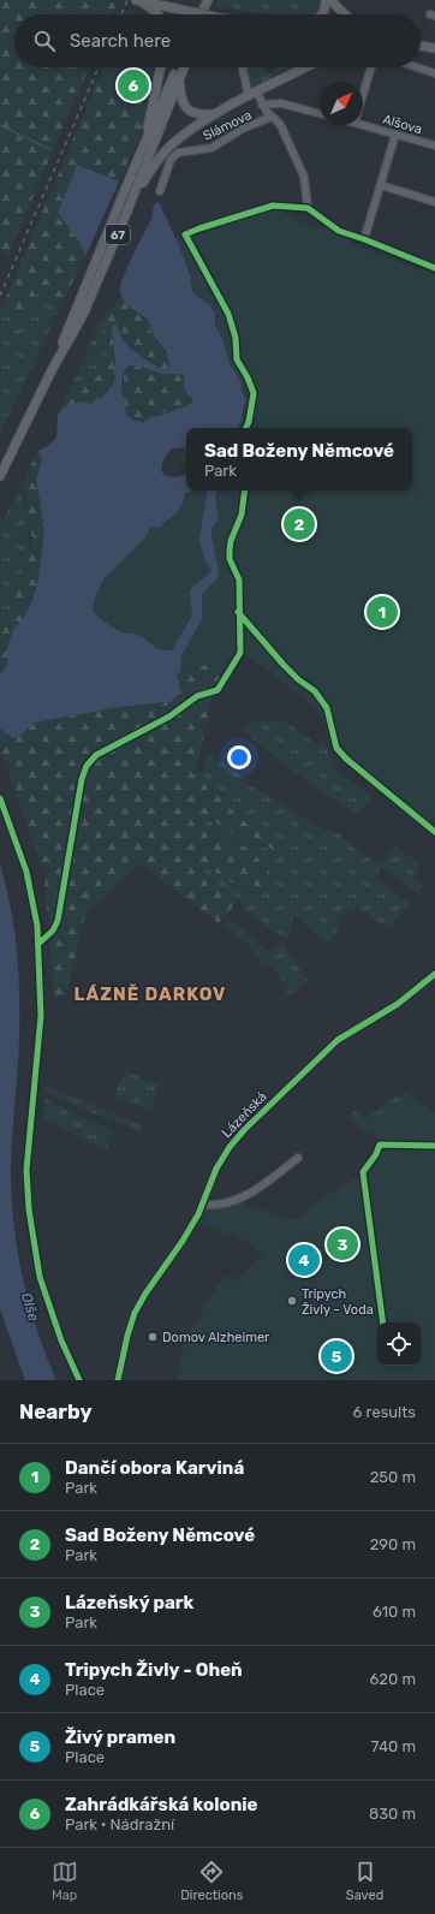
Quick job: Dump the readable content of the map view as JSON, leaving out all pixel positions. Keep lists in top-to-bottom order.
{
  "streets": {
    "main road": ["67"],
    "street": ["Alšova", "Slámova", "Lázeňská"]
  },
  "districts": ["LÁZNĚ DARKOV"],
  "water": ["Olše"],
  "places": ["Tripych Živly - Voda", "Domov Alzheimer"],
  "north": "top right",
  "page": {
    "search": "Search here",
    "pins": [
      "6",
      "2",
      "1",
      "3",
      "4",
      "5"
    ],
    "popup": ["Sad Boženy Němcové", "Park"],
    "heading": ["Nearby", "6 results"],
    "list": [
      {
        "mark": "1",
        "name": "Dančí obora Karviná",
        "note": "Park",
        "value": "250 m"
      },
      {
        "mark": "2",
        "name": "Sad Boženy Němcové",
        "note": "Park",
        "value": "290 m"
      },
      {
        "mark": "3",
        "name": "Lázeňský park",
        "note": "Park",
        "value": "610 m"
      },
      {
        "mark": "4",
        "name": "Tripych Živly - Oheň",
        "note": "Place",
        "value": "620 m"
      },
      {
        "mark": "5",
        "name": "Živý pramen",
        "note": "Place",
        "value": "740 m"
      },
      {
        "mark": "6",
        "name": "Zahrádkářská kolonie",
        "note": "Park · Nádražní",
        "value": "830 m"
      }
    ],
    "nav": ["Map", "Directions", "Saved"]
  }
}
